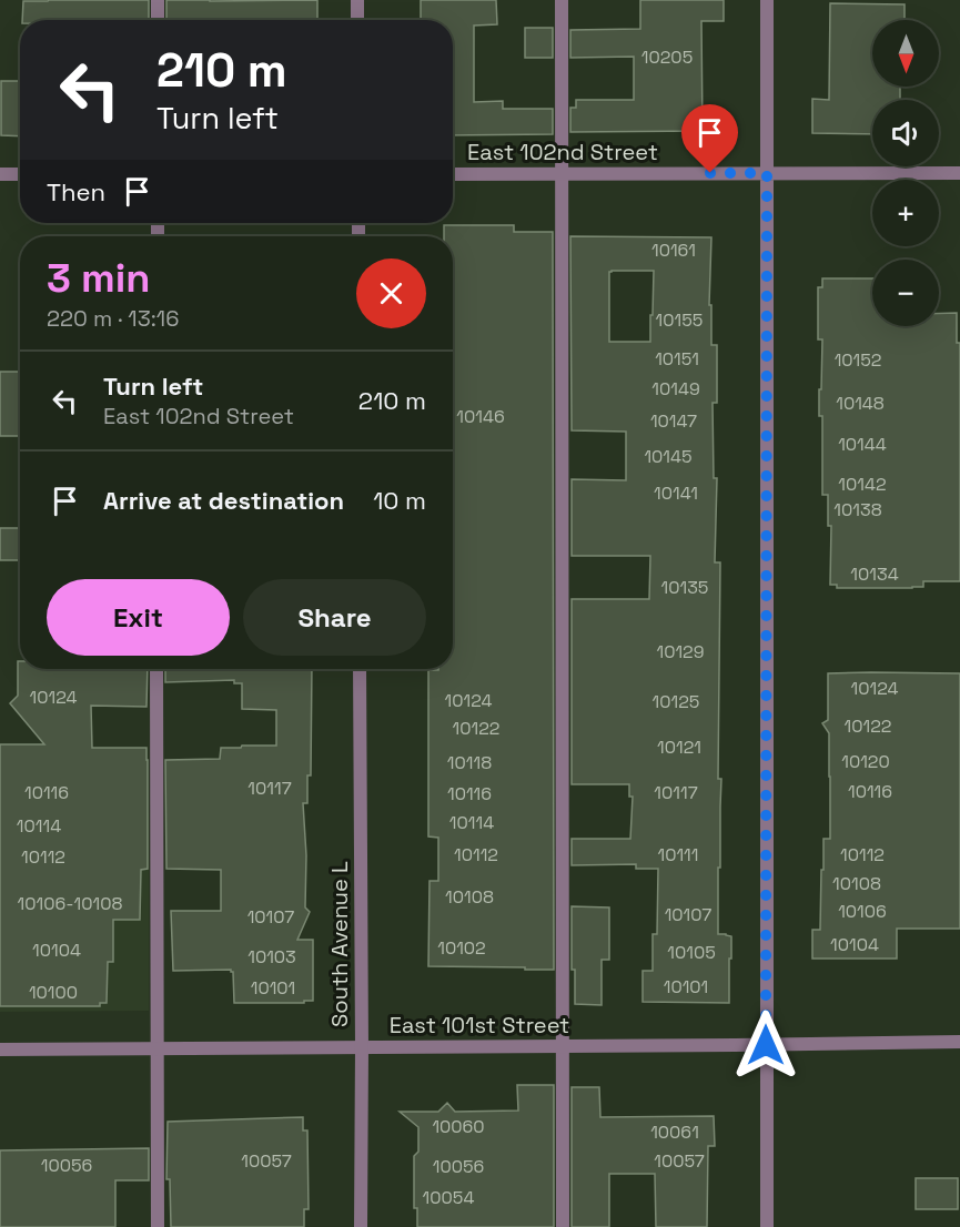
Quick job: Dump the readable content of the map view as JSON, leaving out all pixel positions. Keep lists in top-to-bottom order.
{
  "streets": {
    "street": ["East 102nd Street", "South Avenue L", "East 101st Street"]
  },
  "crossings": [
    ["South Avenue L", "East 101st Street"]
  ],
  "house_numbers": [
    "10205",
    "10161",
    "10155",
    "10151",
    "10152",
    "10149",
    "10148",
    "10146",
    "10147",
    "10144",
    "10145",
    "10142",
    "10141",
    "10138",
    "10134",
    "10135",
    "10129",
    "10124",
    "10124",
    "10124",
    "10125",
    "10122",
    "10122",
    "10121",
    "10120",
    "10118",
    "10117",
    "10116",
    "10116",
    "10117",
    "10116",
    "10114",
    "10114",
    "10112",
    "10111",
    "10112",
    "10112",
    "10108",
    "10108",
    "10106-10108",
    "10106",
    "10107",
    "10107",
    "10104",
    "10102",
    "10104",
    "10105",
    "10103",
    "10101",
    "10101",
    "10100",
    "10060",
    "10061",
    "10057",
    "10057",
    "10056",
    "10056",
    "10054"
  ],
  "north": "bottom",
  "page": {
    "map_buttons": ["+", "−"],
    "turn": ["210 m", "Turn left"],
    "then": "Then",
    "heading": ["3 min", "220 m · 13:16"],
    "list": [
      {
        "name": "Turn left",
        "note": "East 102nd Street",
        "value": "210 m"
      },
      {
        "name": "Arrive at destination",
        "value": "10 m"
      }
    ],
    "buttons": ["Exit", "Share"]
  }
}
